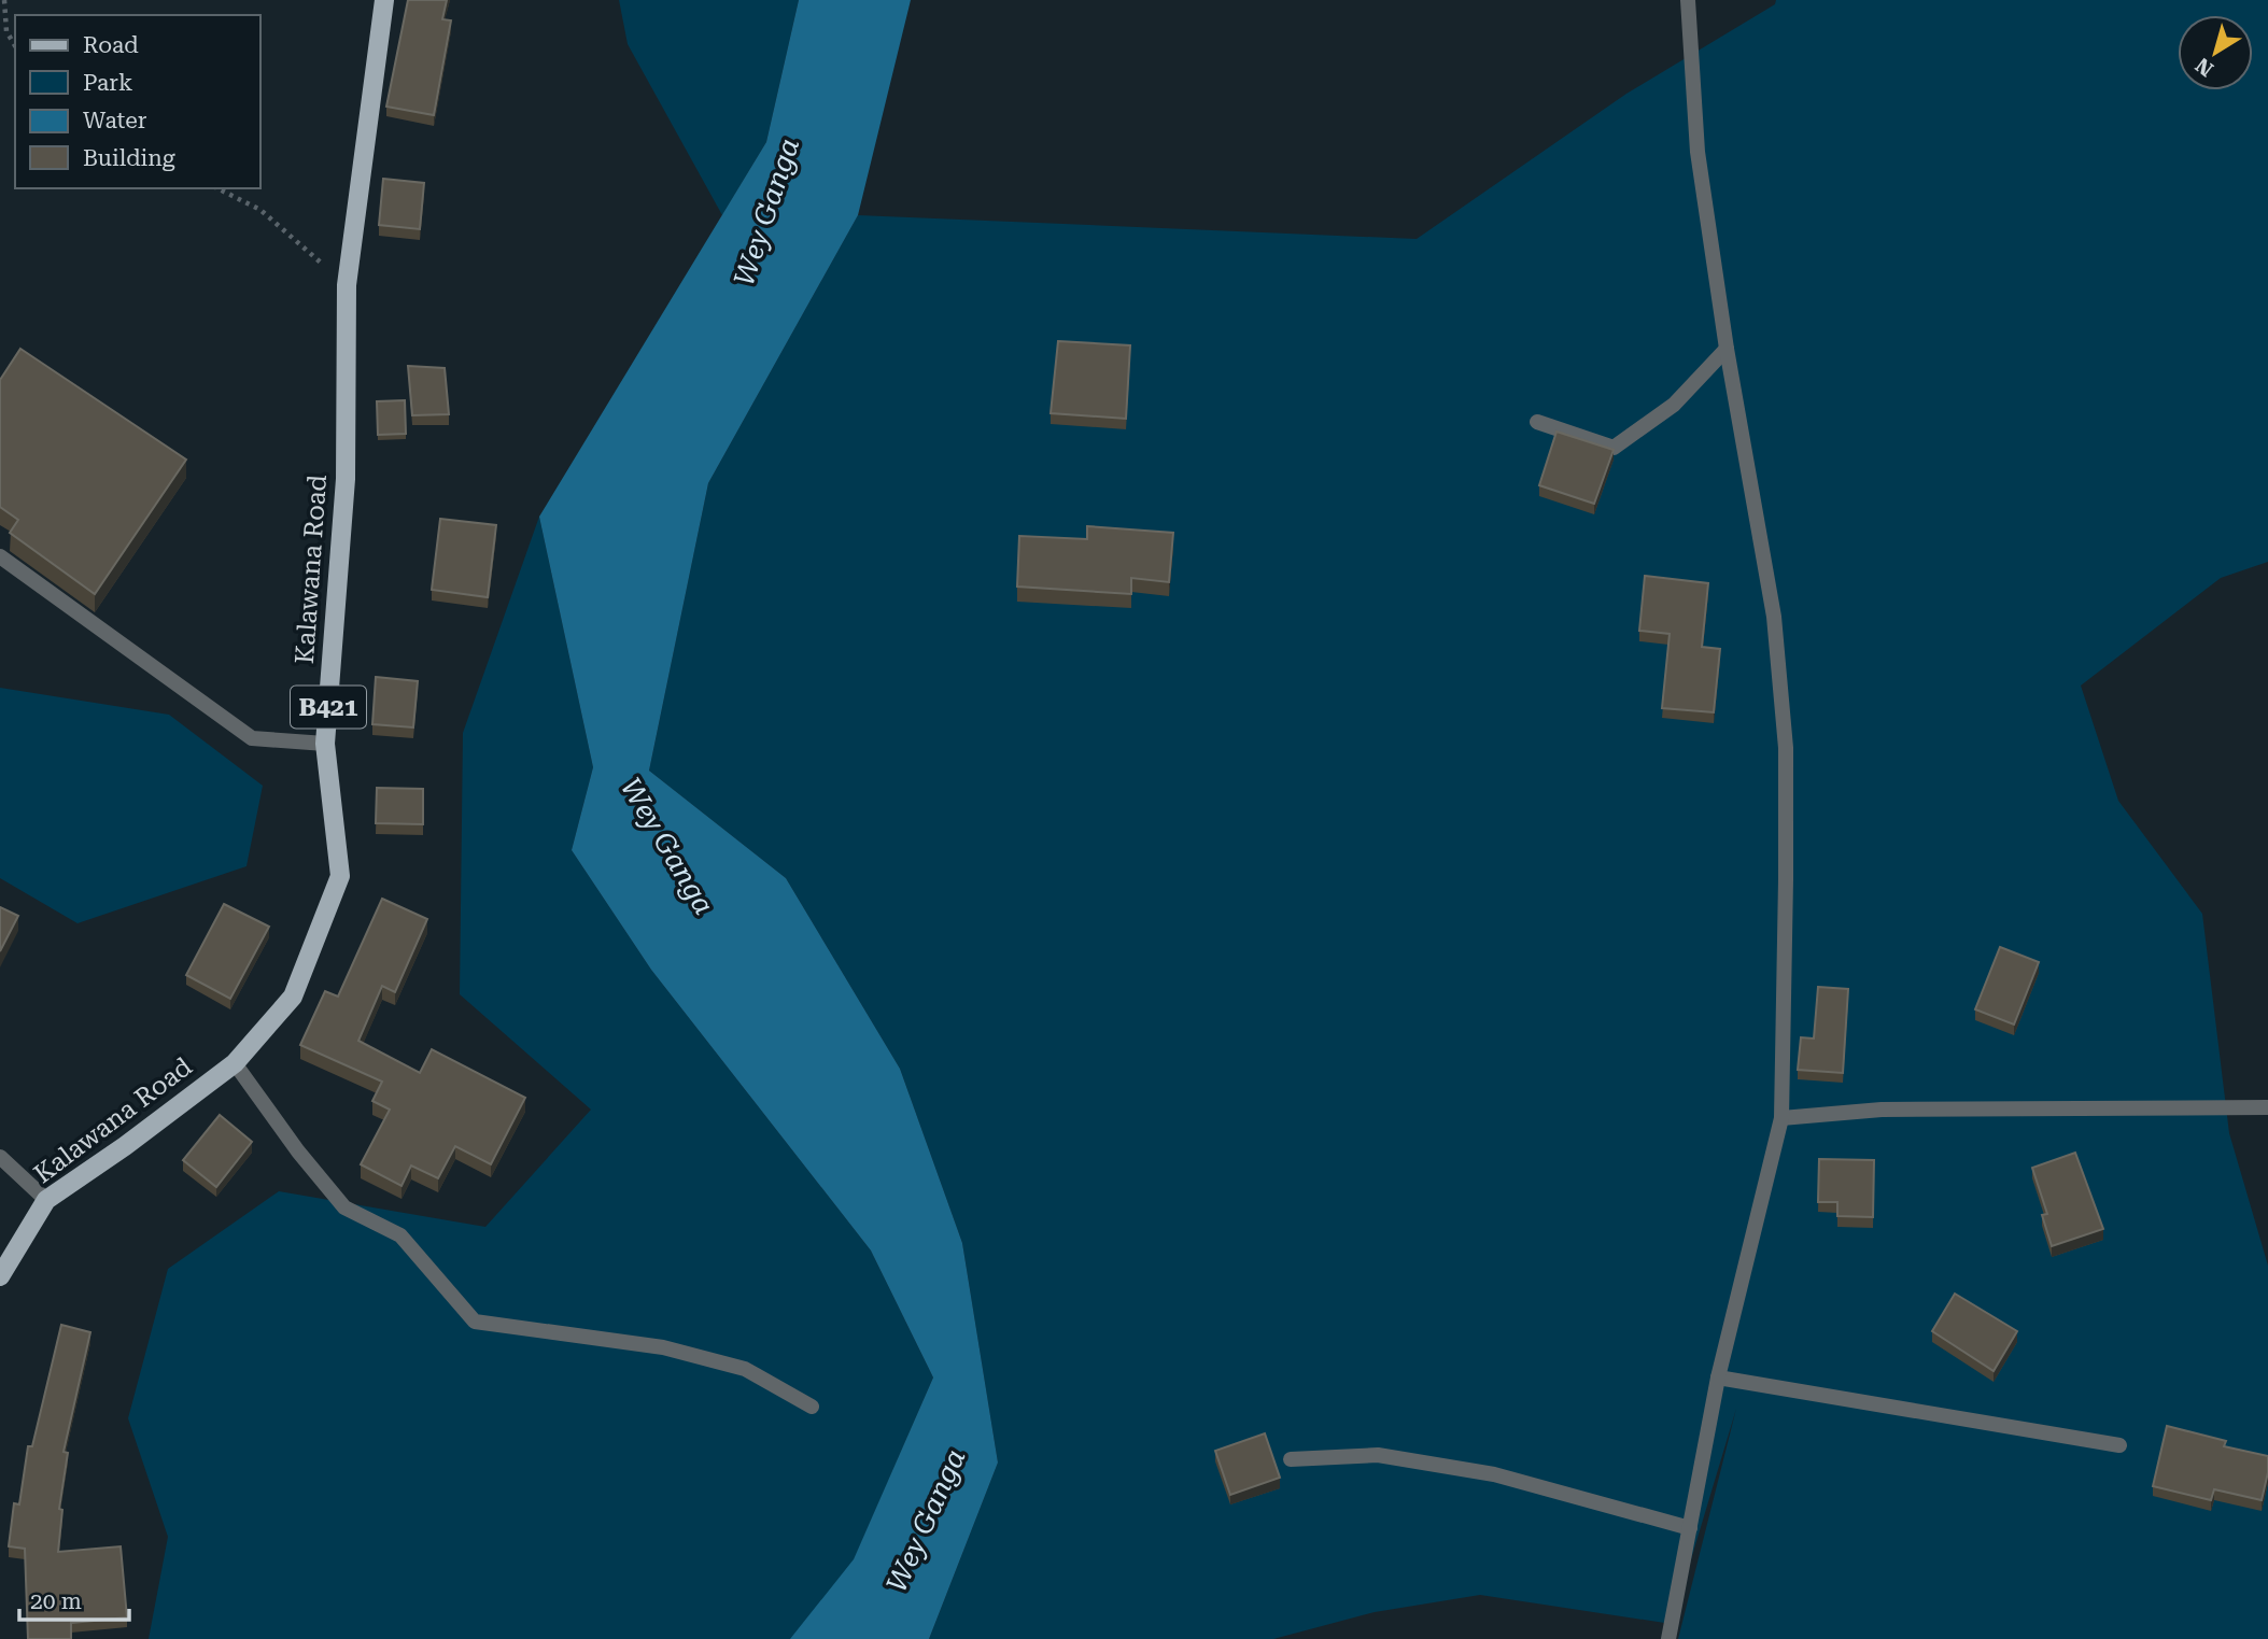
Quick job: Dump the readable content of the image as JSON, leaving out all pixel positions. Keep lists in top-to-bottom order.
{
  "streets": {
    "main road": ["Kalawana Road", "B421"]
  },
  "water": ["Wey Ganga"],
  "legend": [
    "Road",
    "Park",
    "Water",
    "Building"
  ],
  "scale_bar": "20 m",
  "north": "bottom left"
}
